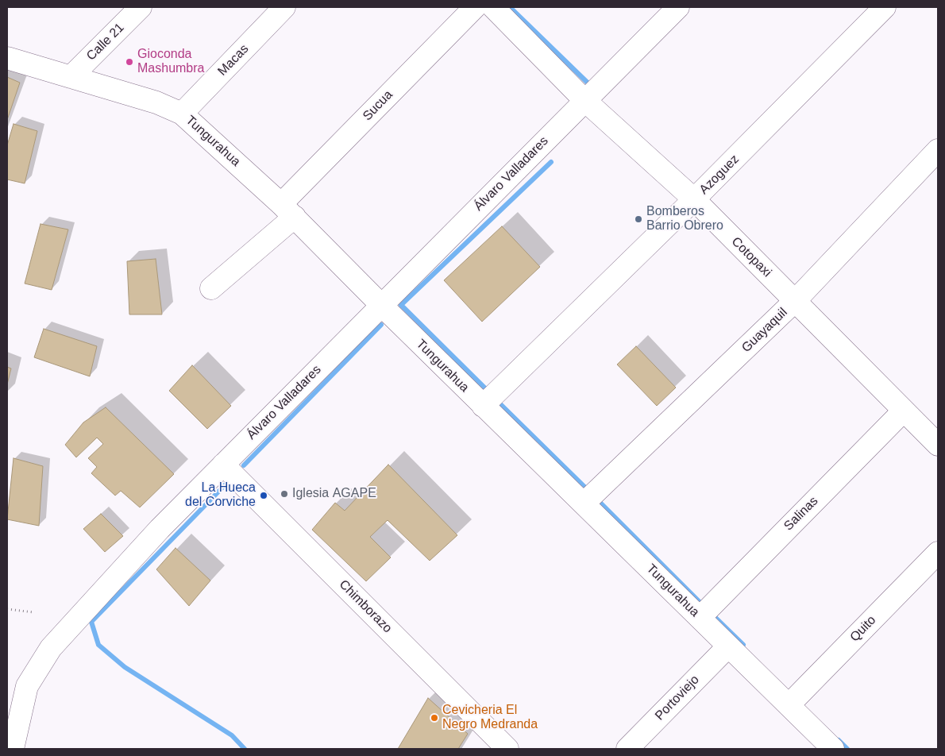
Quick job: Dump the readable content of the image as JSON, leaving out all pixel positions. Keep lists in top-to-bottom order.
{
  "streets": {
    "street": [
      "Calle 21",
      "Macas",
      "Sucua",
      "Tungurahua",
      "Álvaro Valladares",
      "Azoguez",
      "Cotopaxi",
      "Guayaquil",
      "Salinas",
      "Chimborazo",
      "Quito",
      "Portoviejo"
    ]
  },
  "crossings": [
    ["Calle 21", "Tungurahua"],
    ["Macas", "Tungurahua"],
    ["Sucua", "Tungurahua"],
    ["Tungurahua", "Álvaro Valladares"],
    ["Tungurahua", "Azoguez"],
    ["Tungurahua", "Guayaquil"],
    ["Tungurahua", "Salinas"],
    ["Tungurahua", "Quito"],
    ["Tungurahua", "Portoviejo"],
    ["Álvaro Valladares", "Cotopaxi"],
    ["Álvaro Valladares", "Chimborazo"],
    ["Azoguez", "Cotopaxi"],
    ["Cotopaxi", "Guayaquil"],
    ["Cotopaxi", "Salinas"]
  ],
  "places": [
    "Gioconda Mashumbra",
    "Bomberos Barrio Obrero",
    "Iglesia AGAPE",
    "La Hueca del Corviche",
    "Cevicheria El Negro Medranda"
  ]
}
